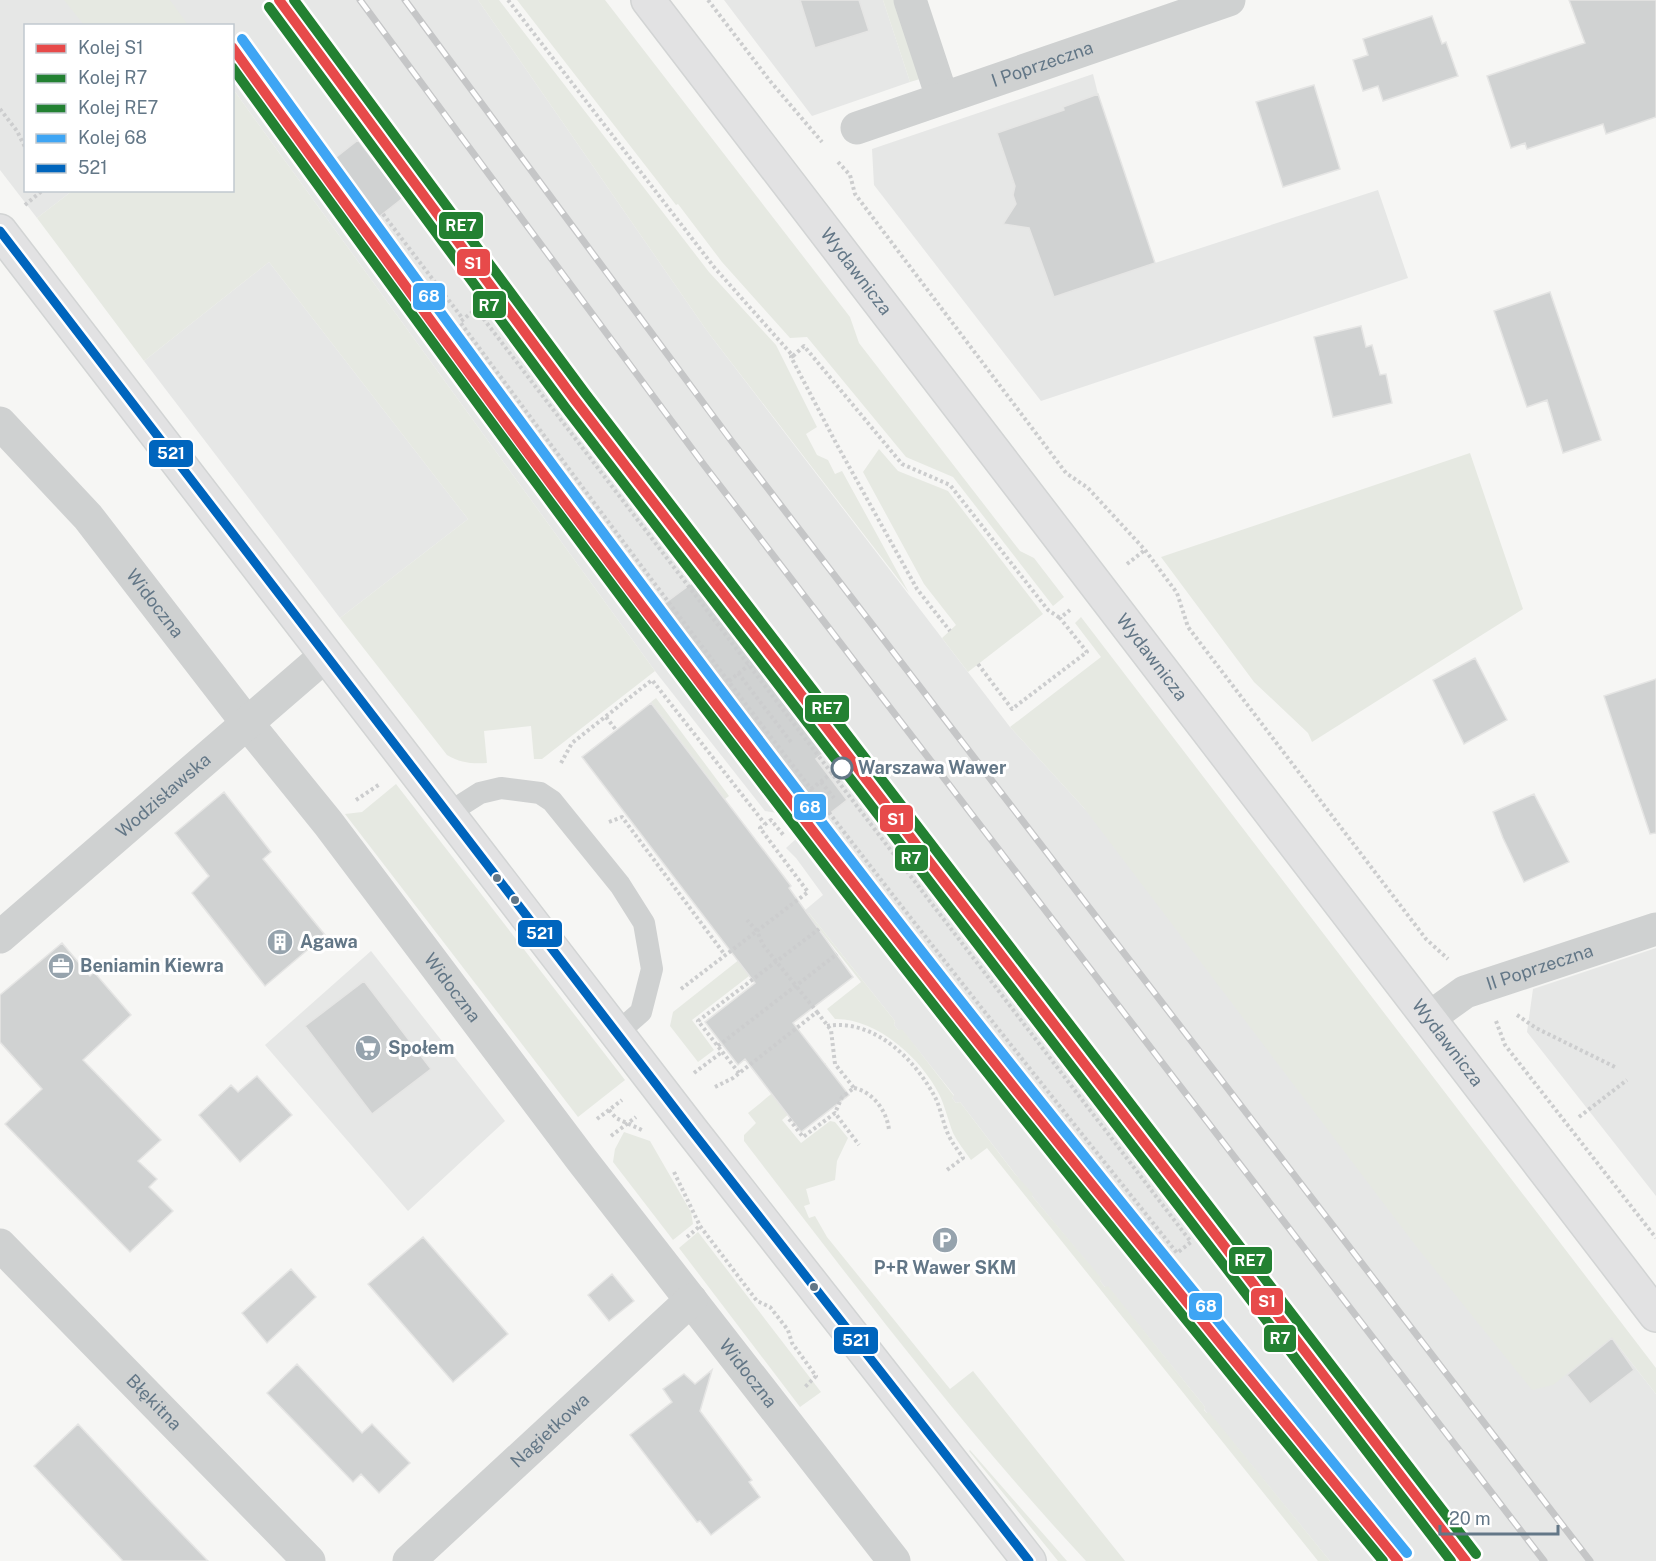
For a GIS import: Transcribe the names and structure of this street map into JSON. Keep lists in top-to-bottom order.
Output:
{
  "streets": {
    "main road": ["Wydawnicza"],
    "street": [
      "I Poprzeczna",
      "Widoczna",
      "Wodzisławska",
      "II Poprzeczna",
      "Błękitna",
      "Nagietkowa"
    ]
  },
  "crossings": [
    ["Wydawnicza", "II Poprzeczna"],
    ["Widoczna", "Wodzisławska"],
    ["Widoczna", "Nagietkowa"]
  ],
  "places": {
    "other": ["Warszawa Wawer"],
    "building": ["Agawa"],
    "office": ["Beniamin Kiewra"],
    "supermarket": ["Społem"],
    "parking": ["P+R Wawer SKM"]
  },
  "lines": [
    "rail line S1",
    "rail line RE7",
    "rail line R7",
    "rail line 68",
    "transit line 521"
  ],
  "legend": [
    "Kolej S1",
    "Kolej R7",
    "Kolej RE7",
    "Kolej 68",
    "521"
  ],
  "scale_bar": "20 m"
}
